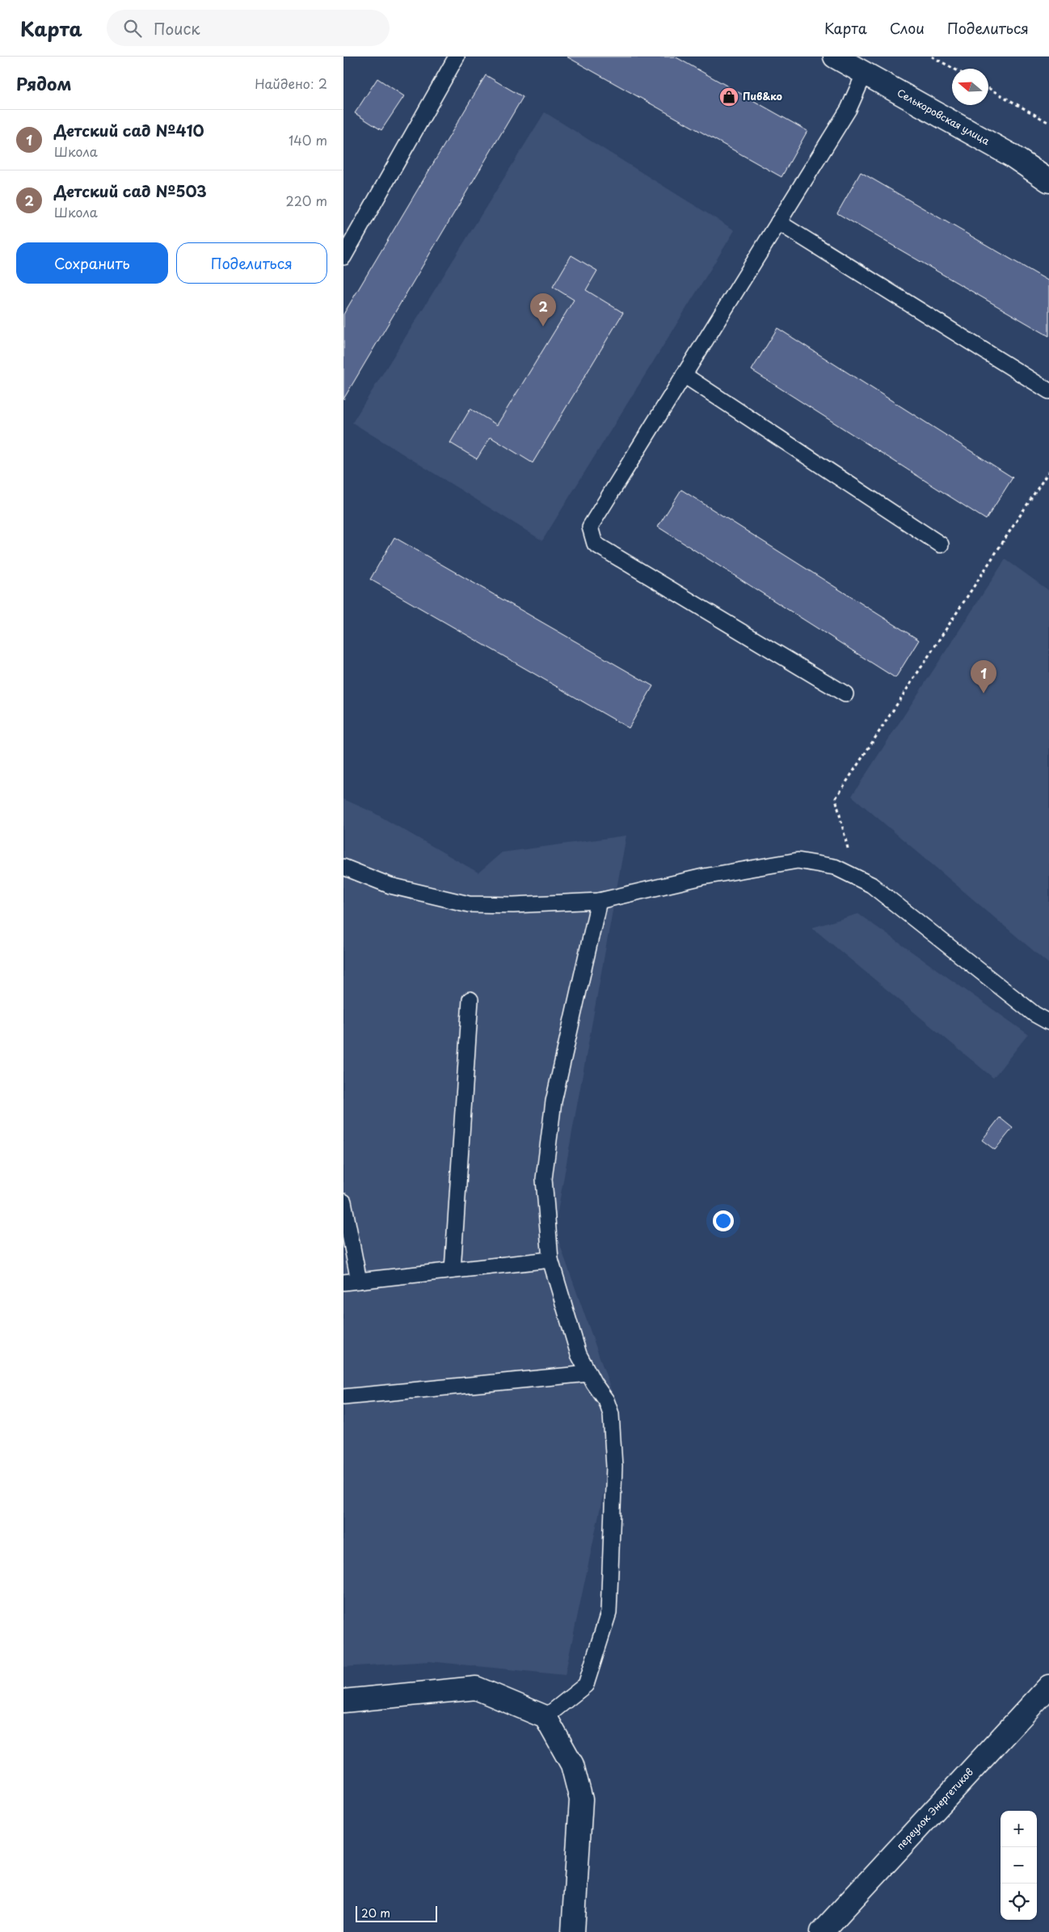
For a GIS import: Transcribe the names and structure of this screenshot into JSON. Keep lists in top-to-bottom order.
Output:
{
  "streets": {
    "street": ["Селькоровская улица", "переулок Энергетиков"]
  },
  "places": {
    "shop": ["Пив&ко"]
  },
  "scale_bar": "20 m",
  "north": "left",
  "page": {
    "header": "Карта",
    "search": "Поиск",
    "nav": ["Карта", "Слои", "Поделиться"],
    "heading": ["Рядом", "Найдено: 2"],
    "list": [
      {
        "mark": "1",
        "name": "Детский сад №410",
        "note": "Школа",
        "value": "140 m"
      },
      {
        "mark": "2",
        "name": "Детский сад №503",
        "note": "Школа",
        "value": "220 m"
      }
    ],
    "buttons": ["Сохранить", "Поделиться"],
    "pins": ["2", "1"],
    "map_buttons": ["+", "−"],
    "scale": "20 m"
  }
}
